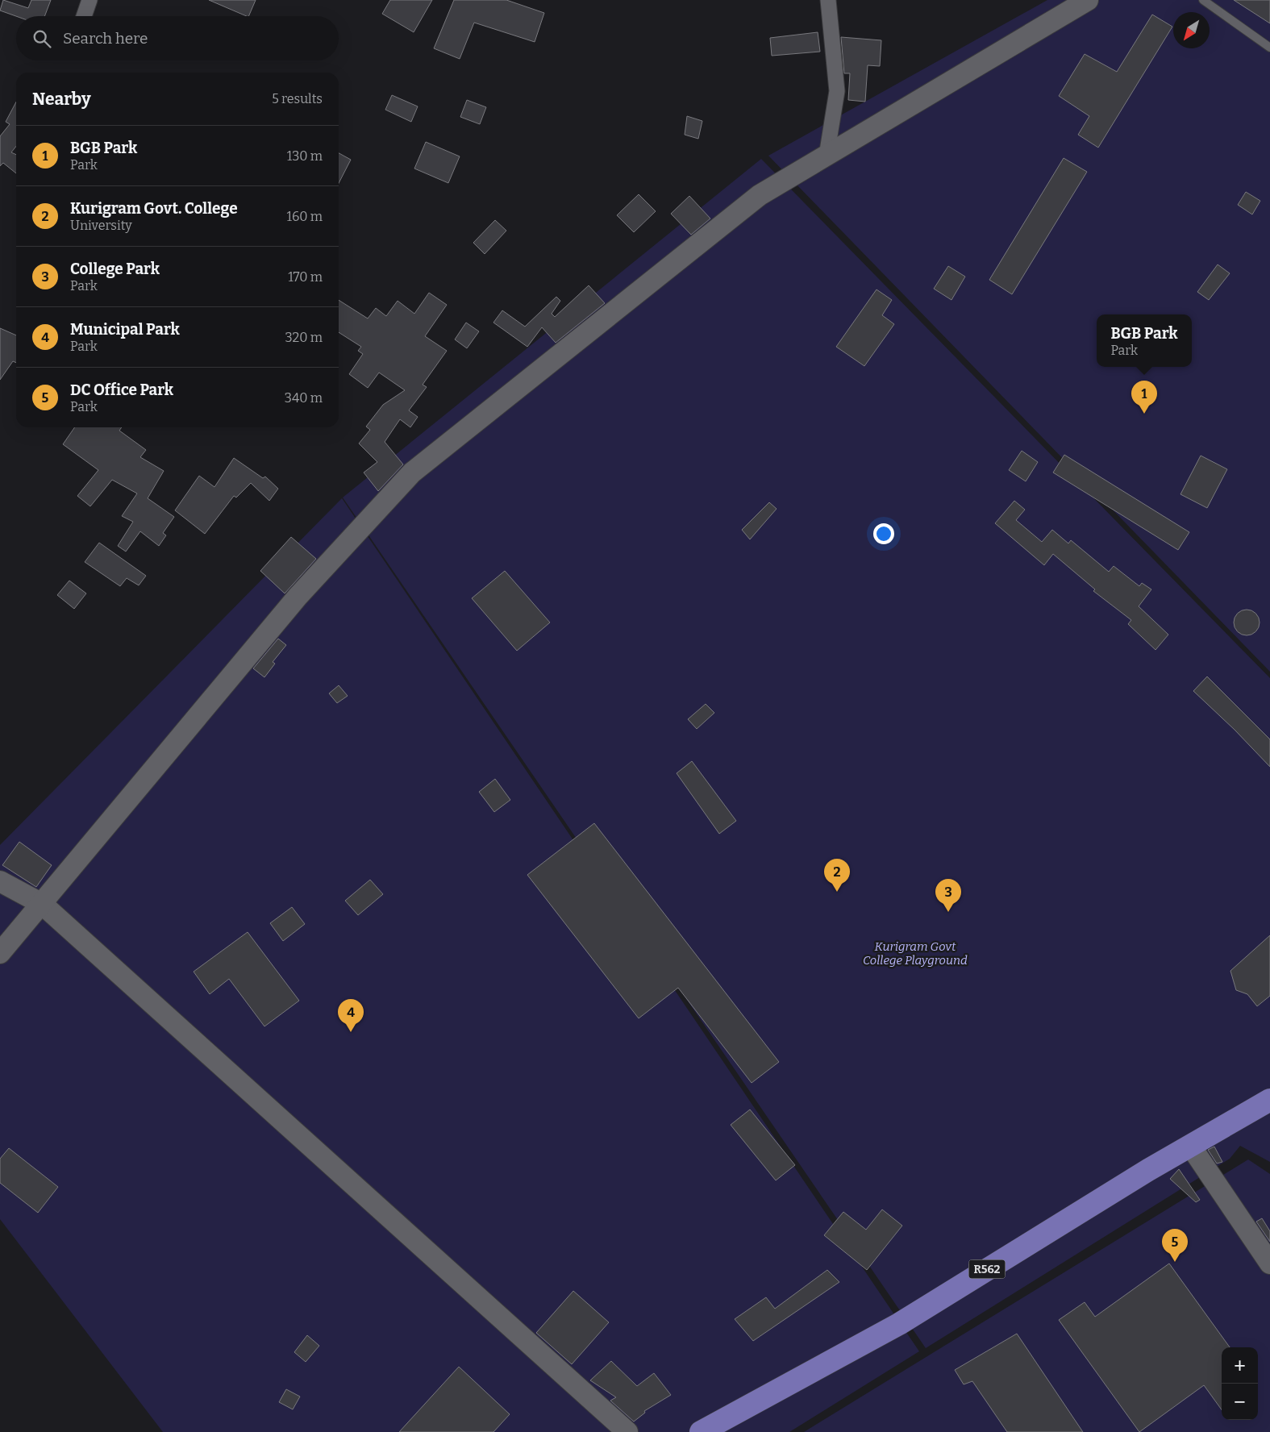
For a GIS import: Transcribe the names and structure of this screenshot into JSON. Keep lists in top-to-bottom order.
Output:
{
  "streets": {
    "main road": ["R562"]
  },
  "parks": ["Kurigram Govt College Playground"],
  "north": "bottom left",
  "page": {
    "search": "Search here",
    "heading": ["Nearby", "5 results"],
    "list": [
      {
        "mark": "1",
        "name": "BGB Park",
        "note": "Park",
        "value": "130 m"
      },
      {
        "mark": "2",
        "name": "Kurigram Govt. College",
        "note": "University",
        "value": "160 m"
      },
      {
        "mark": "3",
        "name": "College Park",
        "note": "Park",
        "value": "170 m"
      },
      {
        "mark": "4",
        "name": "Municipal Park",
        "note": "Park",
        "value": "320 m"
      },
      {
        "mark": "5",
        "name": "DC Office Park",
        "note": "Park",
        "value": "340 m"
      }
    ],
    "popup": ["BGB Park", "Park"],
    "pins": [
      "1",
      "2",
      "3",
      "4",
      "5"
    ],
    "map_buttons": ["+", "−"]
  }
}
